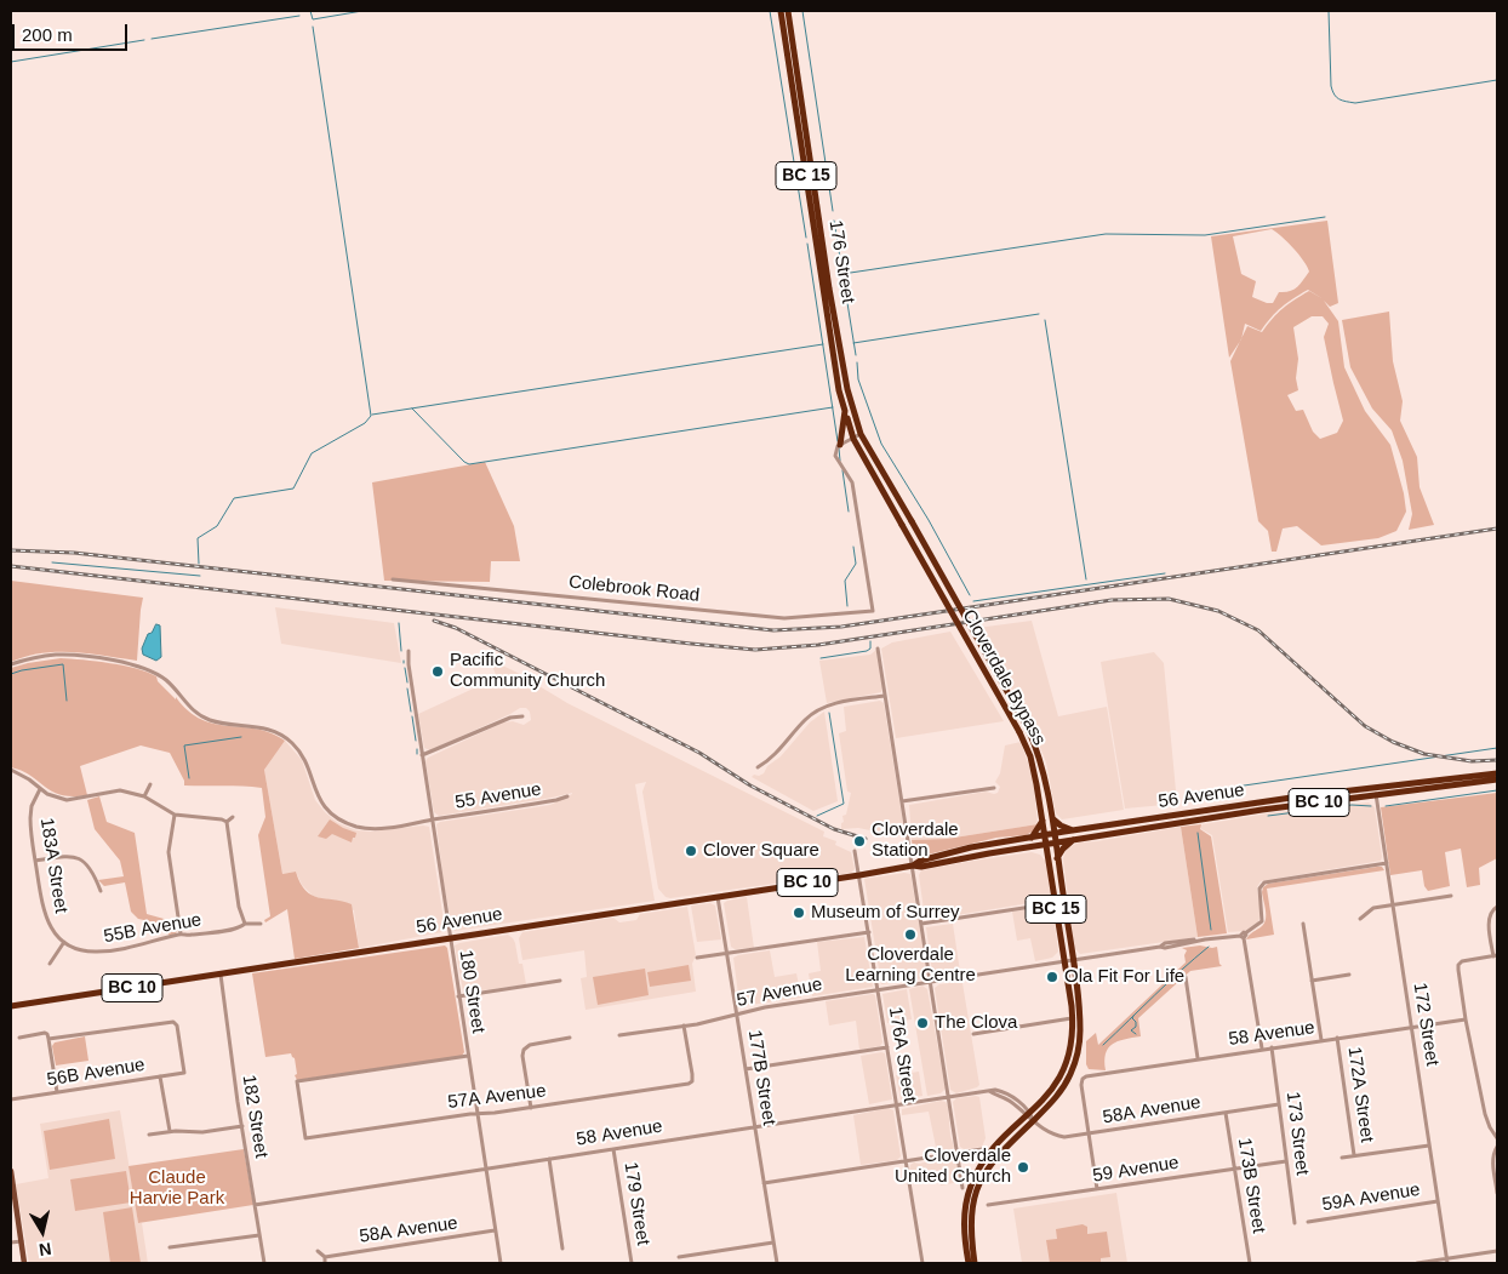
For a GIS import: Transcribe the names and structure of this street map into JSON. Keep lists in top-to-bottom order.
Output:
{
  "streets": {
    "highway": [
      "BC 15",
      "176 Street",
      "Cloverdale Bypass",
      "56 Avenue",
      "BC 10"
    ],
    "street": [
      "Colebrook Road",
      "55 Avenue",
      "183A Street",
      "55B Avenue",
      "180 Street",
      "57 Avenue",
      "172 Street",
      "58 Avenue",
      "176A Street",
      "56B Avenue",
      "177B Street",
      "172A Street",
      "57A Avenue",
      "58A Avenue",
      "182 Street",
      "173 Street",
      "59 Avenue",
      "173B Street",
      "59A Avenue",
      "179 Street"
    ]
  },
  "crossings": [
    ["BC 15", "Cloverdale Bypass"],
    ["176 Street", "Cloverdale Bypass"],
    ["Cloverdale Bypass", "56 Avenue"],
    ["Cloverdale Bypass", "57 Avenue"],
    ["Cloverdale Bypass", "58 Avenue"],
    ["Cloverdale Bypass", "58A Avenue"],
    ["55 Avenue", "180 Street"],
    ["56 Avenue", "180 Street"],
    ["56 Avenue", "172 Street"],
    ["56 Avenue", "176A Street"],
    ["56 Avenue", "177B Street"],
    ["56 Avenue", "182 Street"],
    ["183A Street", "55B Avenue"],
    ["180 Street", "58 Avenue"],
    ["180 Street", "57A Avenue"],
    ["180 Street", "58A Avenue"],
    ["57 Avenue", "176A Street"],
    ["57 Avenue", "177B Street"],
    ["57 Avenue", "57A Avenue"],
    ["172 Street", "58 Avenue"],
    ["172 Street", "59A Avenue"],
    ["58 Avenue", "176A Street"],
    ["58 Avenue", "177B Street"],
    ["58 Avenue", "172A Street"],
    ["58 Avenue", "58A Avenue"],
    ["58 Avenue", "182 Street"],
    ["58 Avenue", "173 Street"],
    ["58 Avenue", "179 Street"],
    ["58A Avenue", "173 Street"],
    ["58A Avenue", "173B Street"],
    ["173 Street", "59 Avenue"],
    ["59 Avenue", "173B Street"]
  ],
  "parks": ["Claude Harvie Park"],
  "places": [
    "Pacific Community Church",
    "Cloverdale Station",
    "Clover Square",
    "Museum of Surrey",
    "Cloverdale Learning Centre",
    "Ola Fit For Life",
    "The Clova",
    "Cloverdale United Church"
  ],
  "scale_bar": "200 m",
  "north": "bottom"
}
